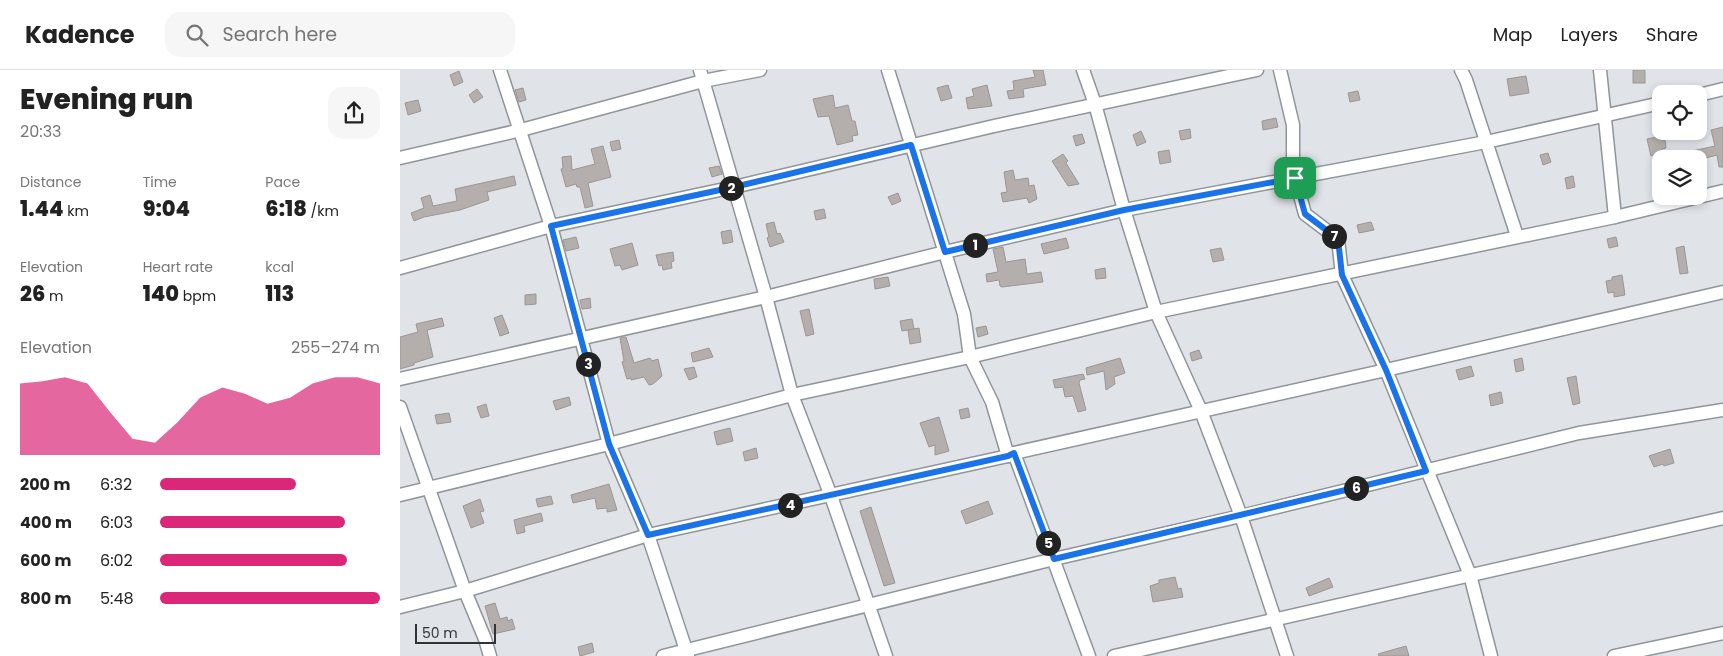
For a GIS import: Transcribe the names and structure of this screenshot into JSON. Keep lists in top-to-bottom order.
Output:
{
  "scale_bar": "50 m",
  "page": {
    "header": "Kadence",
    "search": "Search here",
    "nav": ["Map", "Layers", "Share"],
    "heading": ["Evening run", "20:33"],
    "stats": [
      ["Distance", "1.44 km"],
      ["Time", "9:04"],
      ["Pace", "6:18 /km"],
      ["Elevation", "26 m"],
      ["Heart rate", "140 bpm"],
      ["kcal", "113"]
    ],
    "pins": [
      "2",
      "7",
      "1",
      "3",
      "6",
      "4",
      "5"
    ],
    "chart": ["Elevation", "255–274 m"],
    "list": [
      {
        "name": "200 m",
        "note": "6:32"
      },
      {
        "name": "400 m",
        "note": "6:03"
      },
      {
        "name": "600 m",
        "note": "6:02"
      },
      {
        "name": "800 m",
        "note": "5:48"
      }
    ],
    "scale": "50 m"
  }
}
